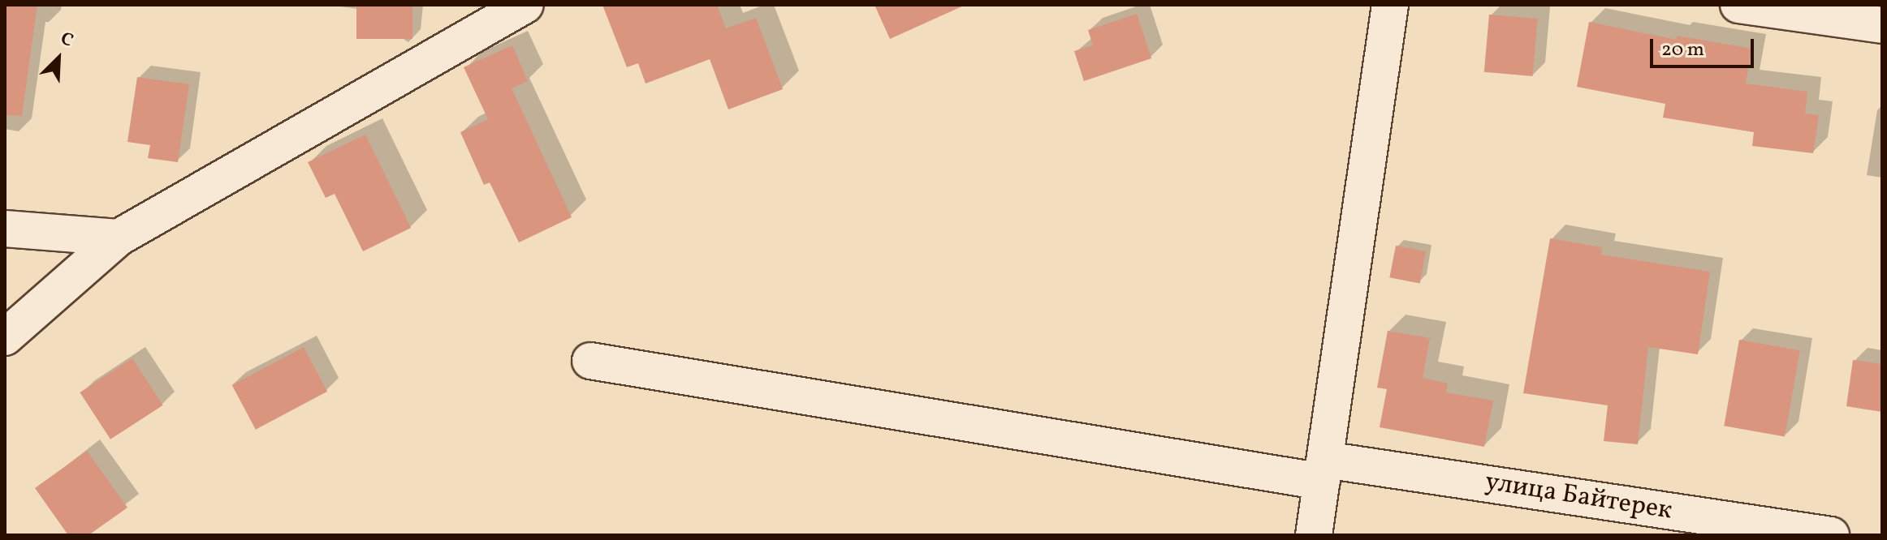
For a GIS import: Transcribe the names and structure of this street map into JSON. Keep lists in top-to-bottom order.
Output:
{
  "streets": {
    "street": ["улица Байтерек"]
  },
  "scale_bar": "20 m",
  "north": "top right"
}
